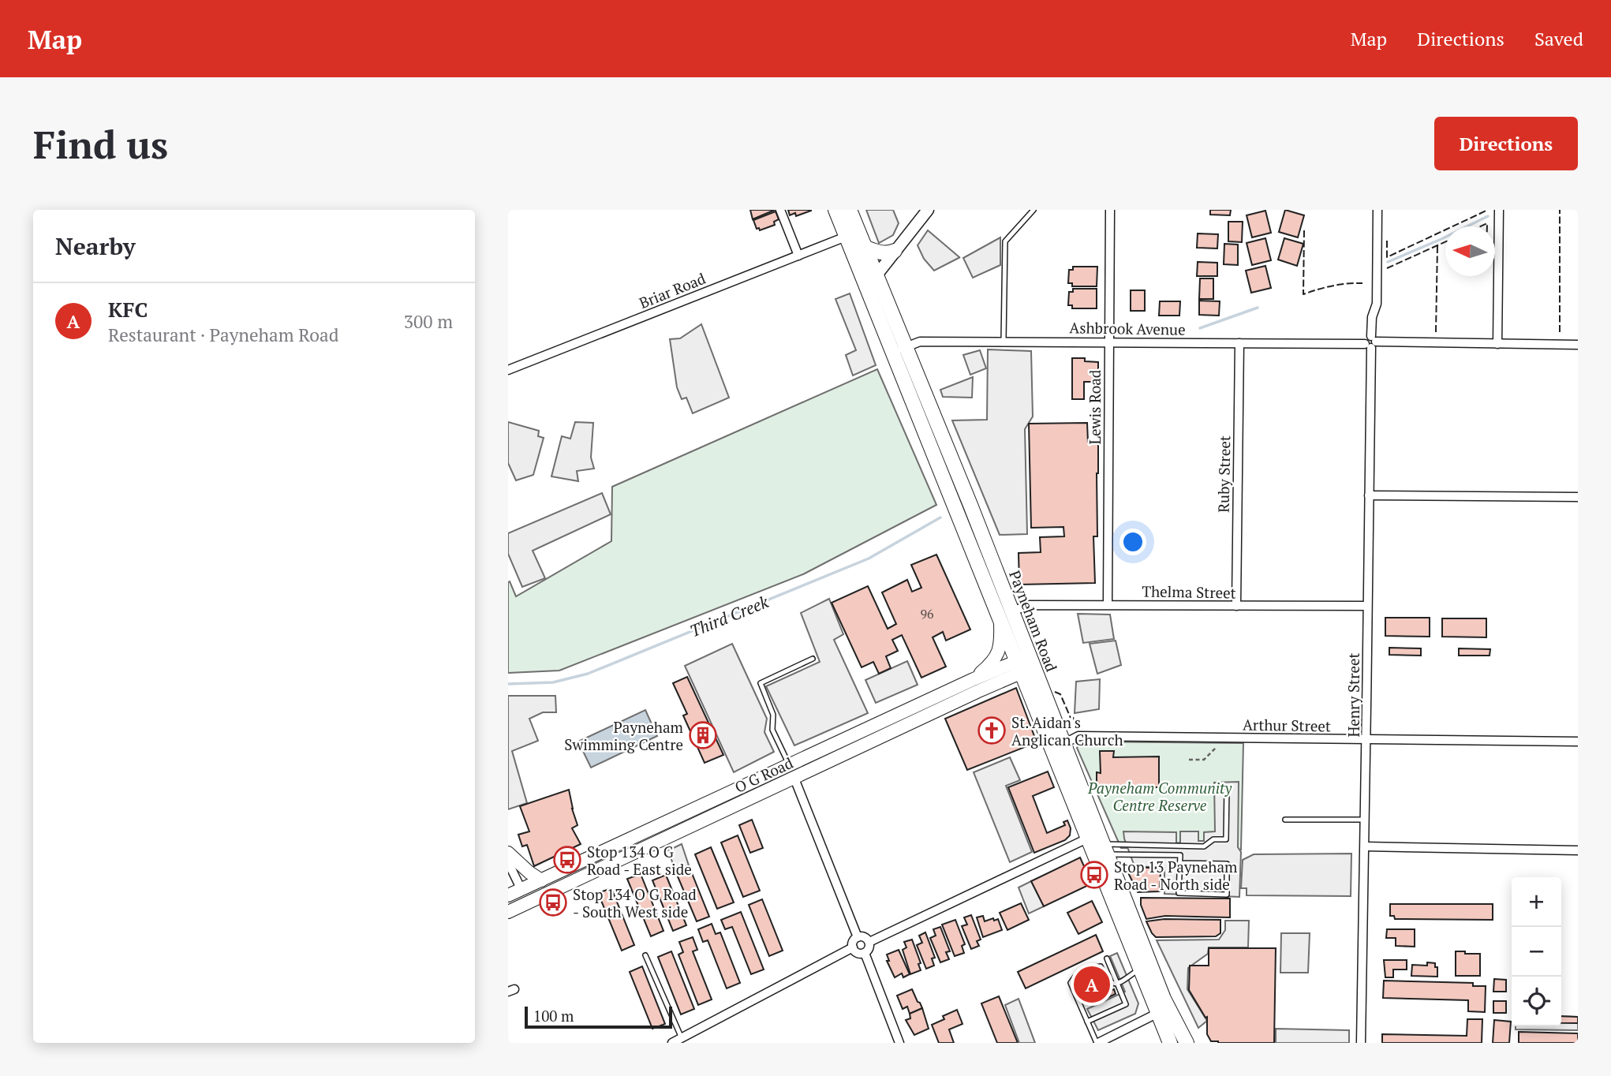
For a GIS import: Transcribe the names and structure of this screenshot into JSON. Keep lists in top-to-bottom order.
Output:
{
  "streets": {
    "main road": ["Payneham Road", "O G Road"],
    "street": [
      "Briar Road",
      "Ashbrook Avenue",
      "Lewis Road",
      "Ruby Street",
      "Thelma Street",
      "Henry Street",
      "Arthur Street"
    ]
  },
  "crossings": [
    ["Briar Road", "Payneham Road"],
    ["Ashbrook Avenue", "Lewis Road"],
    ["Ashbrook Avenue", "Ruby Street"],
    ["Ashbrook Avenue", "Payneham Road"],
    ["Ashbrook Avenue", "Henry Street"],
    ["Lewis Road", "Thelma Street"],
    ["Ruby Street", "Thelma Street"],
    ["Thelma Street", "Payneham Road"],
    ["Thelma Street", "Henry Street"],
    ["Payneham Road", "Arthur Street"],
    ["Payneham Road", "O G Road"],
    ["Henry Street", "Arthur Street"]
  ],
  "water": ["Third Creek"],
  "parks": ["Payneham Community Centre Reserve"],
  "places": {
    "church": ["St. Aidan's Anglican Church"],
    "building": ["Payneham Swimming Centre"],
    "bus stop": ["Stop 134 O G Road - East side", "Stop 13 Payneham Road - North side", "Stop 134 O G Road - South West side"]
  },
  "house_numbers": ["96"],
  "scale_bar": "100 m",
  "north": "left",
  "page": {
    "header": "Map",
    "nav": ["Map", "Directions", "Saved"],
    "buttons": "Directions",
    "title": "Find us",
    "heading": "Nearby",
    "list": [
      {
        "mark": "A",
        "name": "KFC",
        "note": "Restaurant · Payneham Road",
        "value": "300 m"
      }
    ],
    "map_buttons": ["+", "−"],
    "pins": "A",
    "scale": "100 m"
  }
}
